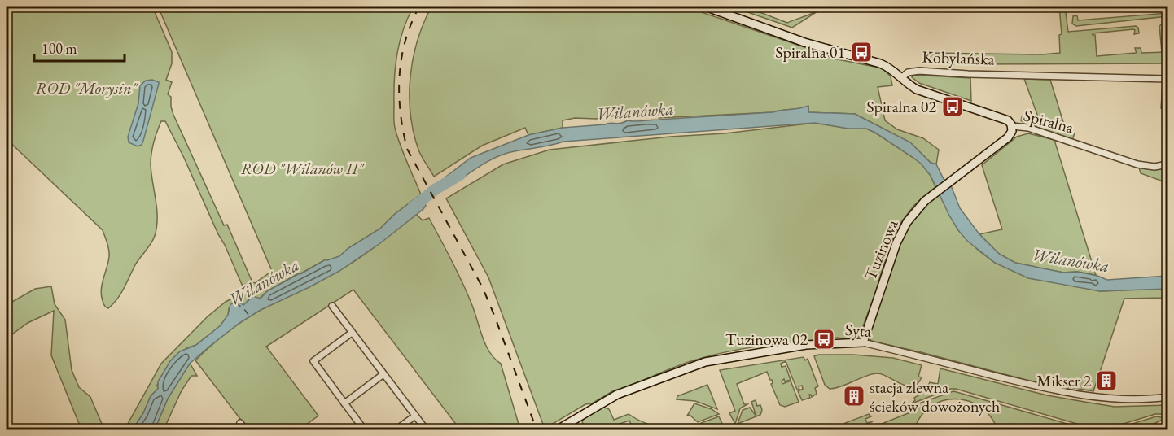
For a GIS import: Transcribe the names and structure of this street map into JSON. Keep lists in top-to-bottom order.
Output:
{
  "streets": {
    "street": [
      "Kobylańska",
      "Spiralna",
      "Tuzinowa",
      "Syta"
    ]
  },
  "crossings": [
    ["Kobylańska", "Spiralna"],
    ["Spiralna", "Tuzinowa"],
    ["Tuzinowa", "Syta"]
  ],
  "water": ["Wilanówka"],
  "parks": ["ROD \"Morysin\"", "ROD \"Wilanów II\""],
  "places": {
    "bus stop": ["Spiralna 01", "Spiralna 02", "Tuzinowa 02"],
    "building": ["Mikser 2", "stacja zlewna ścieków dowożonych"]
  },
  "scale_bar": "100 m"
}
